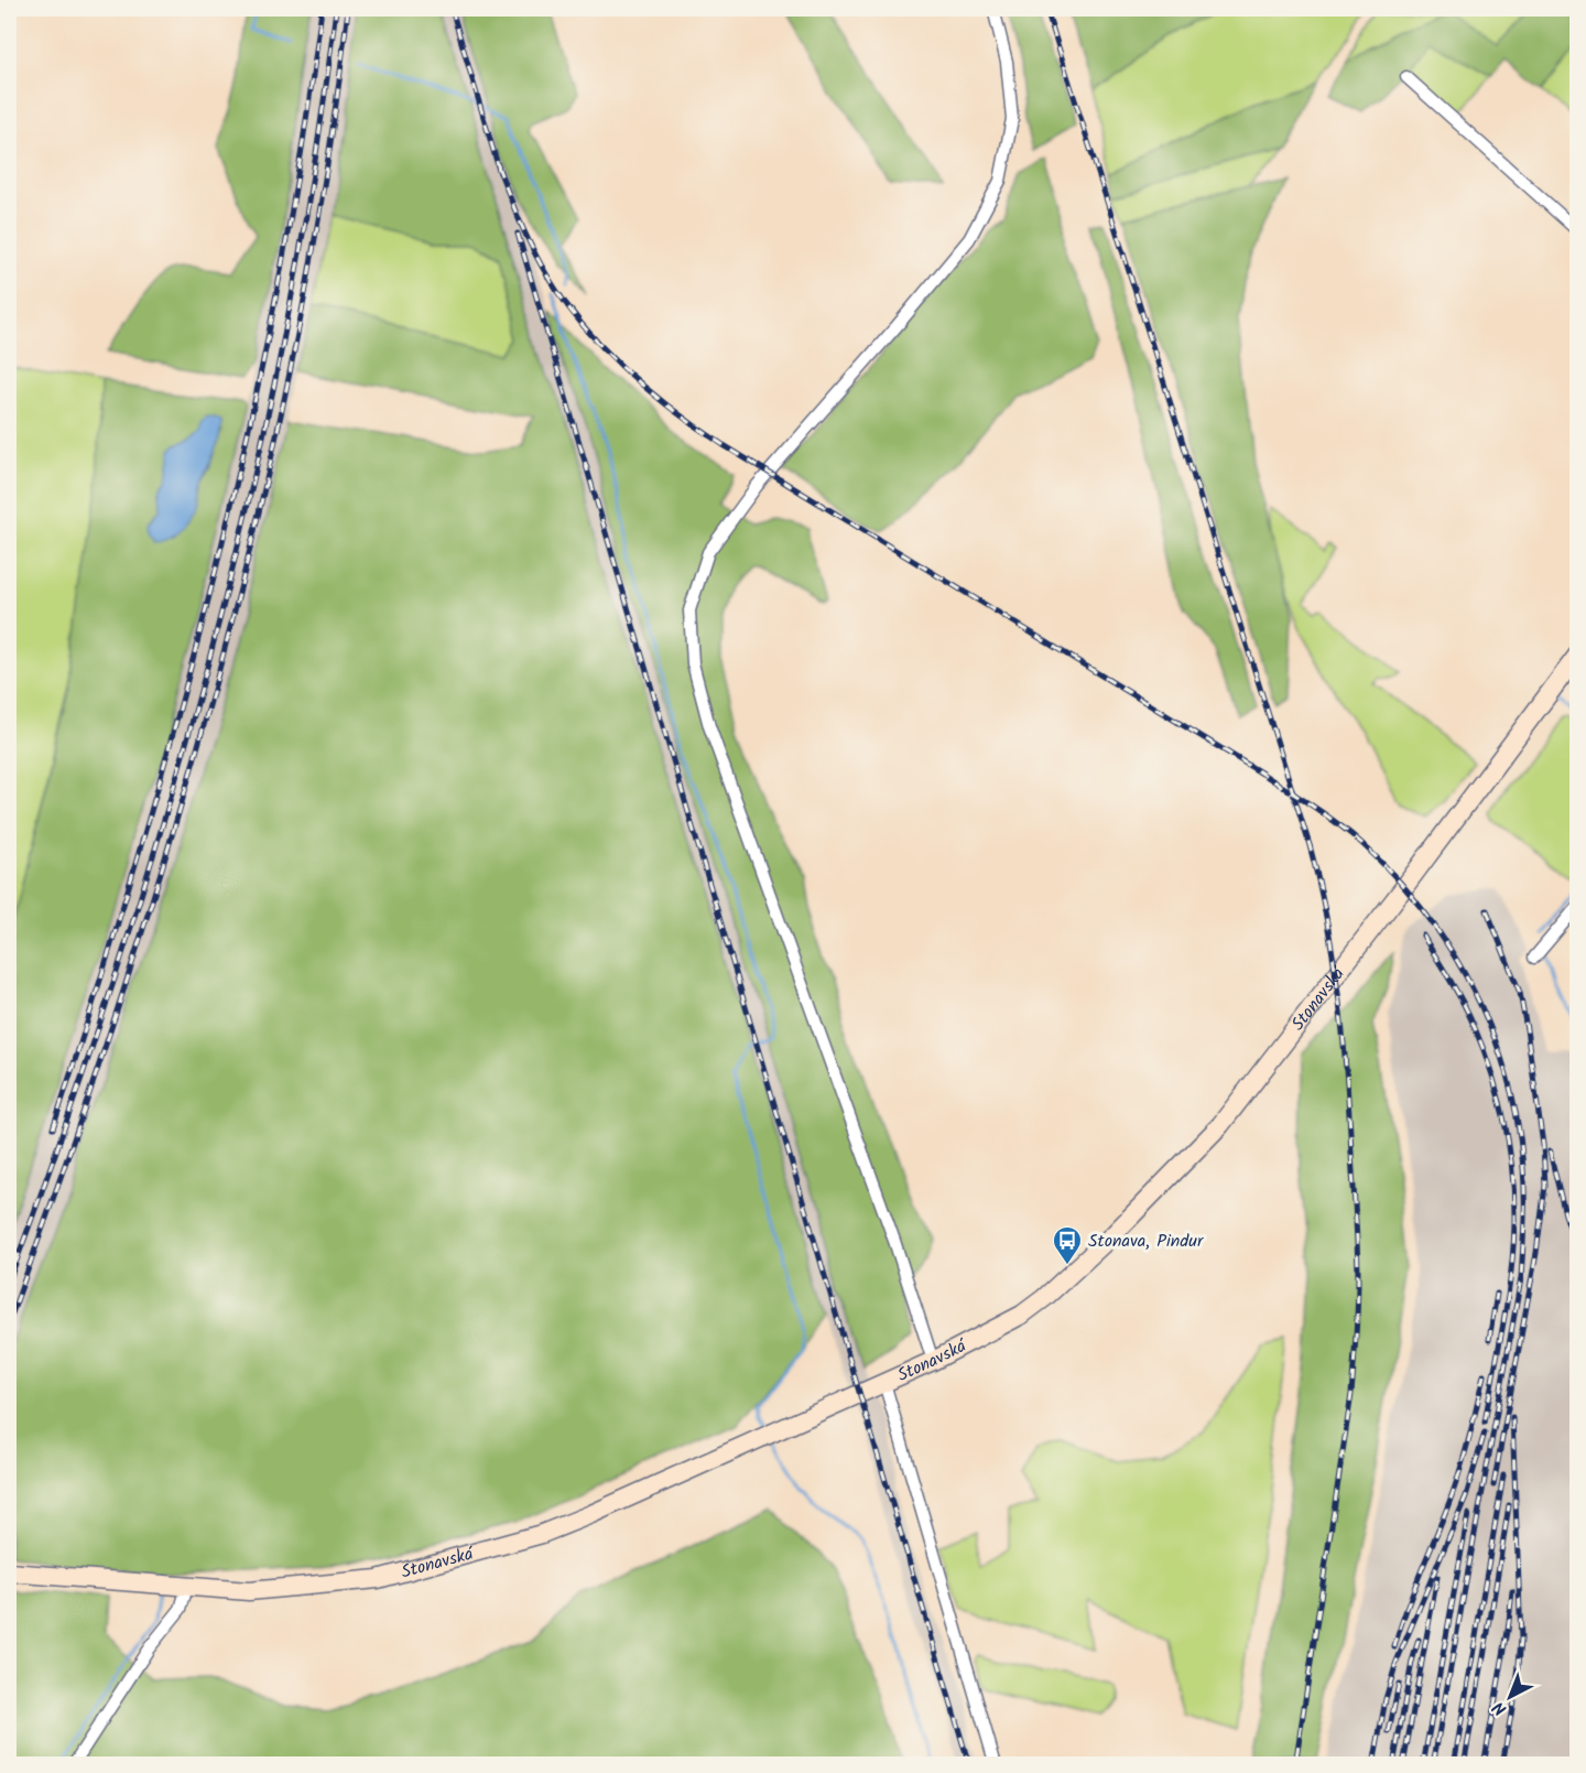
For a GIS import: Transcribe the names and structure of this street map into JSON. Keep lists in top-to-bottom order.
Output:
{
  "streets": {
    "street": ["Stonavská"]
  },
  "places": {
    "bus stop": ["Stonava, Pindur"]
  },
  "north": "bottom left"
}
